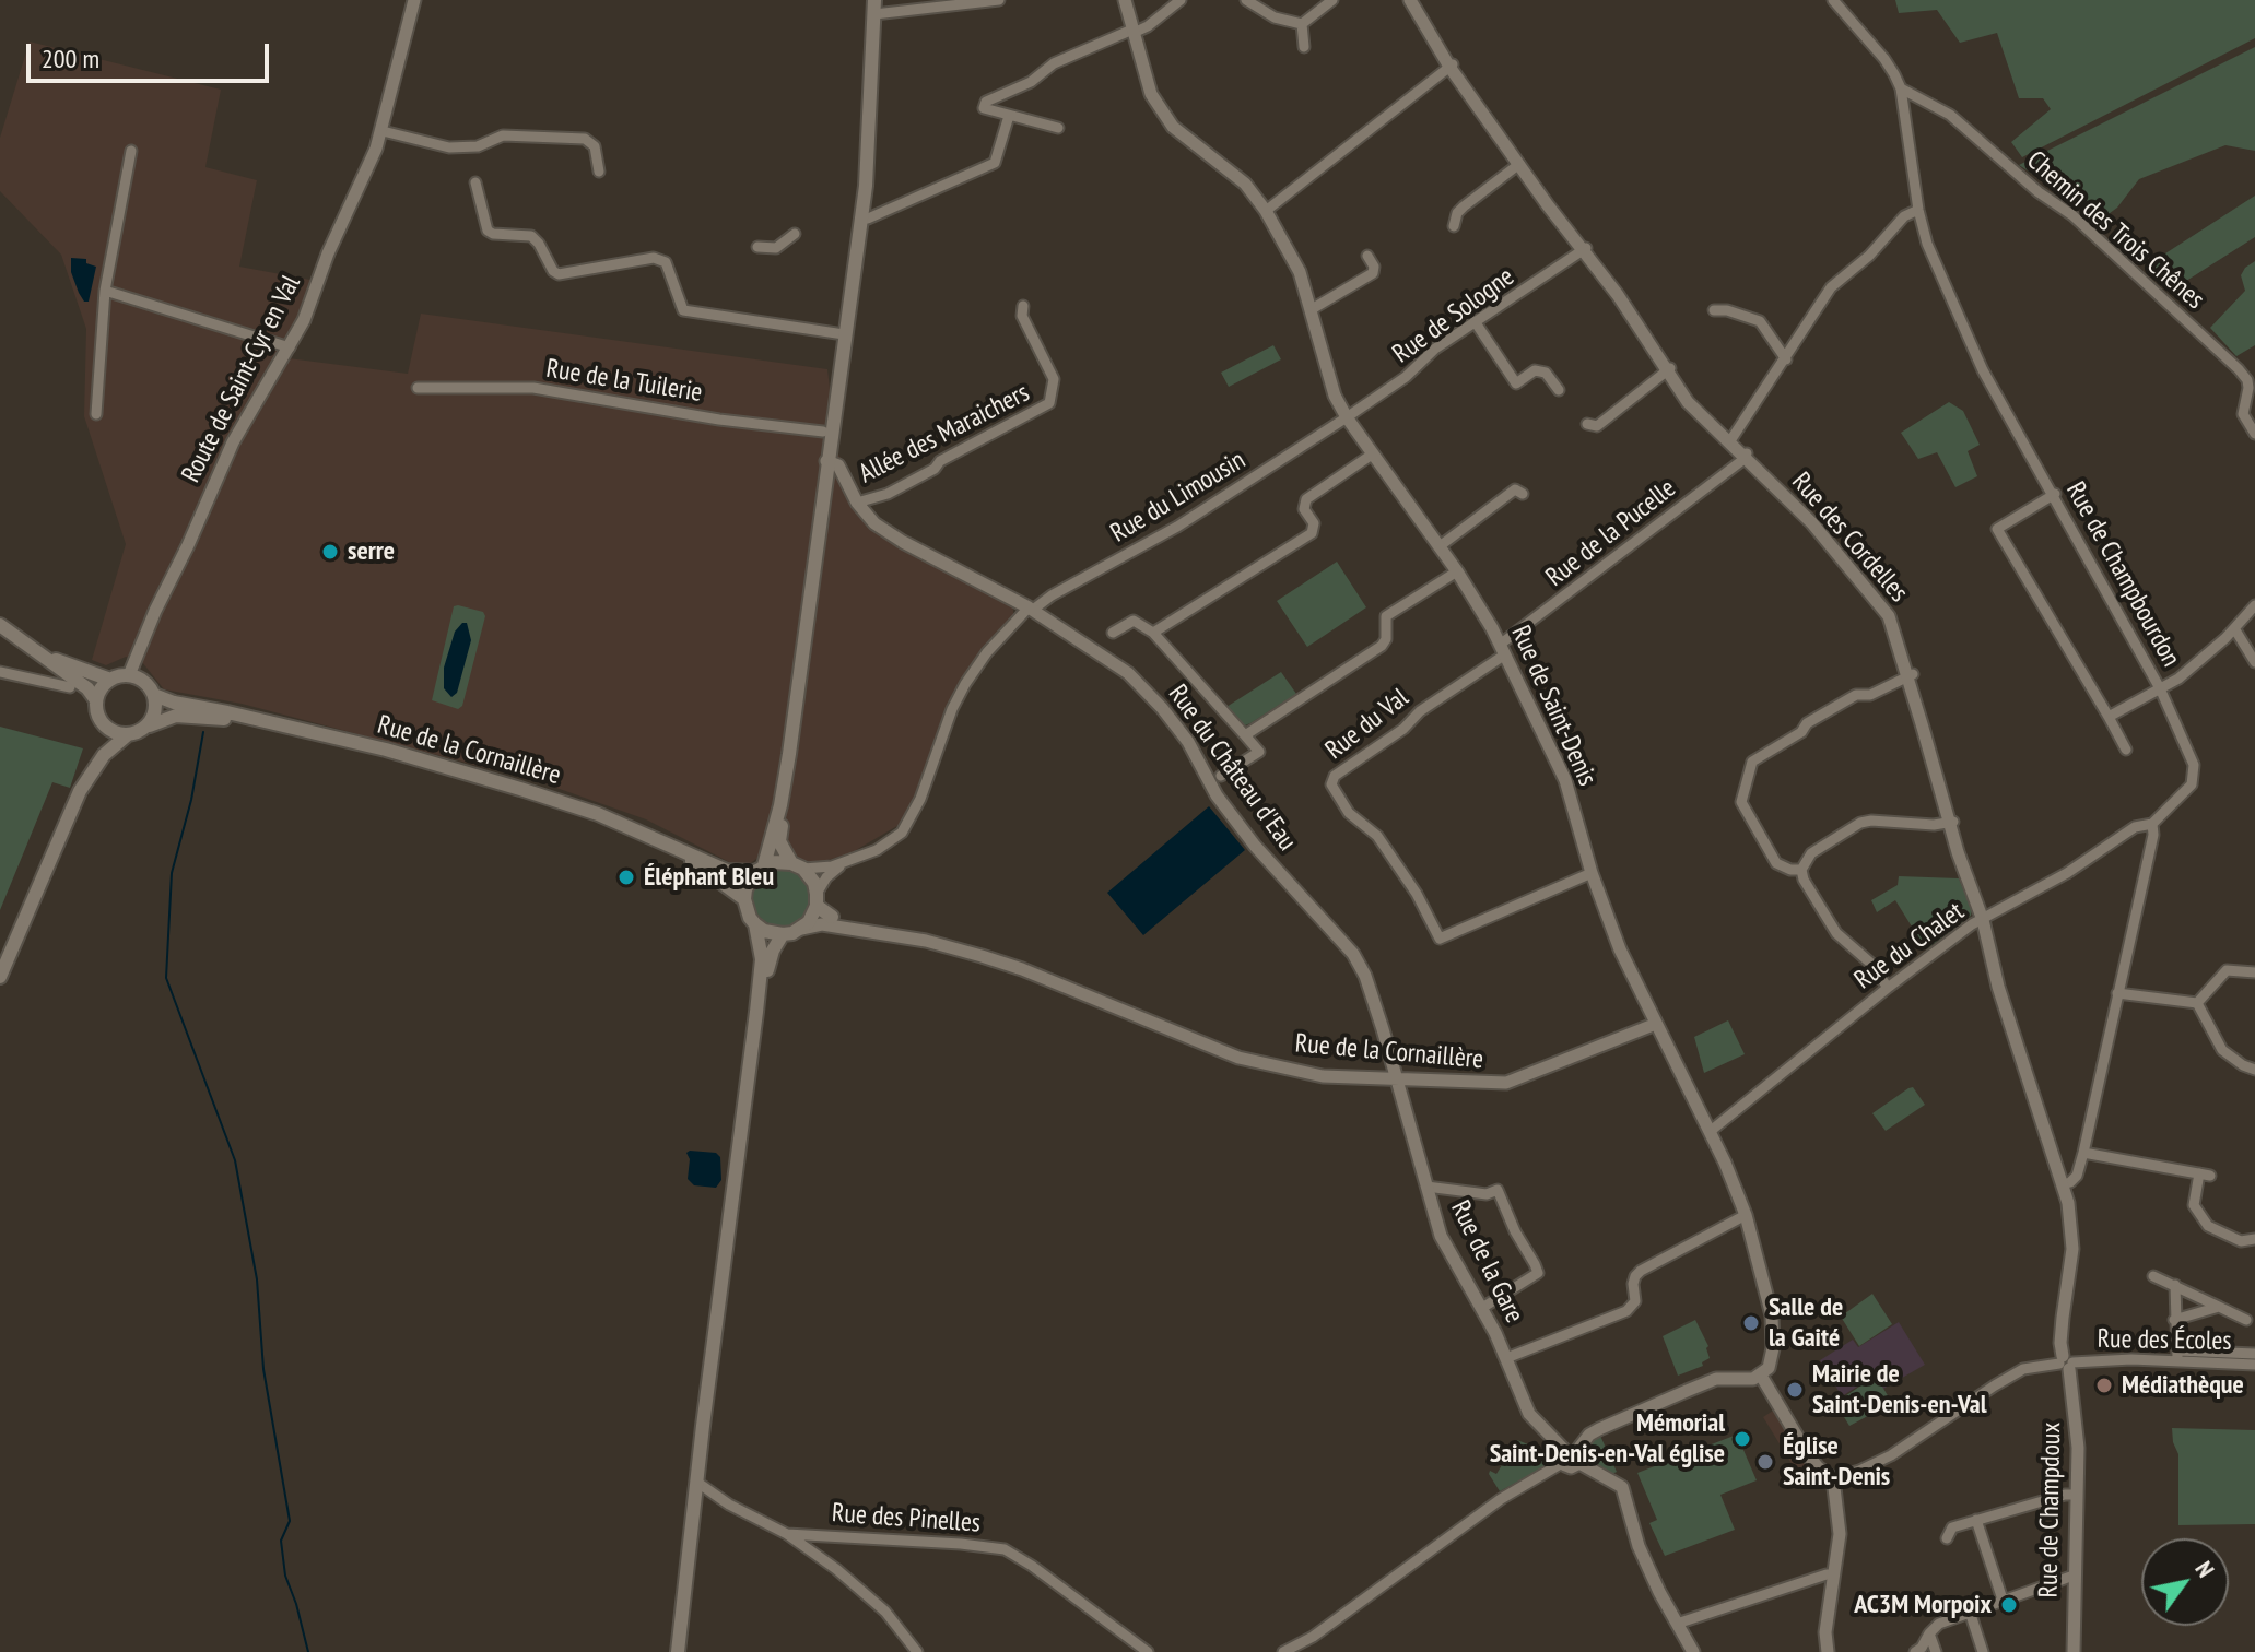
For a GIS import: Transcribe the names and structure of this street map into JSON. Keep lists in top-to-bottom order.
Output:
{
  "streets": {
    "main road": ["Rue de la Cornaillère"],
    "street": [
      "Chemin des Trois Chênes",
      "Rue de Sologne",
      "Route de Saint-Cyr en Val",
      "Rue de la Tuilerie",
      "Allée des Maraichers",
      "Rue du Limousin",
      "Rue de la Pucelle",
      "Rue des Cordelles",
      "Rue de Champbourdon",
      "Rue de Saint-Denis",
      "Rue du Val",
      "Rue du Château d'Eau",
      "Rue du Chalet",
      "Rue de la Gare",
      "Rue des Écoles",
      "Rue de Champdoux",
      "Rue des Pinelles"
    ]
  },
  "crossings": [
    ["Chemin des Trois Chênes", "Rue de Champbourdon"],
    ["Rue de Sologne", "Rue du Limousin"],
    ["Rue de Sologne", "Rue des Cordelles"],
    ["Rue de Sologne", "Rue de Saint-Denis"],
    ["Route de Saint-Cyr en Val", "Rue de la Cornaillère"],
    ["Allée des Maraichers", "Rue du Château d'Eau"],
    ["Rue du Limousin", "Rue de Saint-Denis"],
    ["Rue du Limousin", "Rue du Château d'Eau"],
    ["Rue de la Pucelle", "Rue des Cordelles"],
    ["Rue de la Pucelle", "Rue de Saint-Denis"],
    ["Rue de la Pucelle", "Rue du Val"],
    ["Rue des Cordelles", "Rue du Chalet"],
    ["Rue des Cordelles", "Rue des Écoles"],
    ["Rue des Cordelles", "Rue de Champdoux"],
    ["Rue de Champbourdon", "Rue du Chalet"],
    ["Rue de Saint-Denis", "Rue du Val"],
    ["Rue de Saint-Denis", "Rue de la Cornaillère"],
    ["Rue de Saint-Denis", "Rue du Chalet"],
    ["Rue de la Cornaillère", "Rue du Château d'Eau"],
    ["Rue de la Cornaillère", "Rue de la Gare"],
    ["Rue du Château d'Eau", "Rue de la Gare"],
    ["Rue des Écoles", "Rue de Champdoux"]
  ],
  "places": [
    "serre",
    "Éléphant Bleu",
    "Salle de la Gaité",
    "Médiathèque",
    "Mairie de Saint-Denis-en-Val",
    "Mémorial Saint-Denis-en-Val église",
    "Église Saint-Denis",
    "AC3M Morpoix"
  ],
  "scale_bar": "200 m",
  "north": "top right"
}
